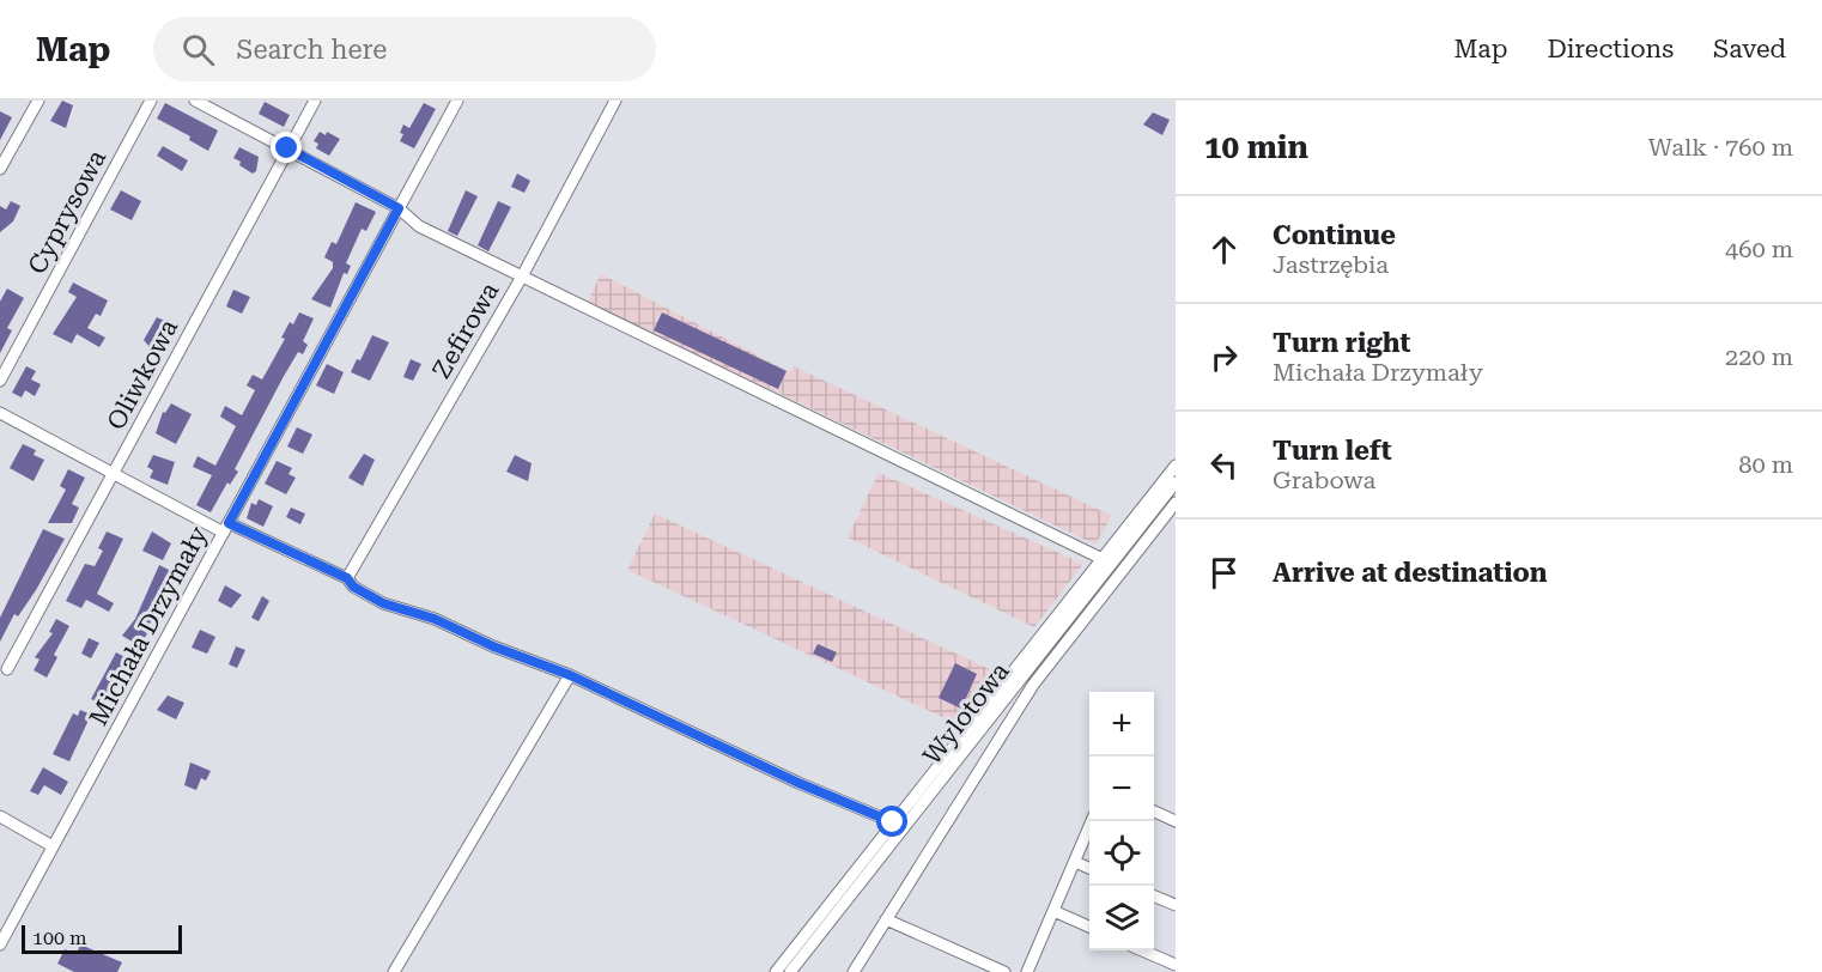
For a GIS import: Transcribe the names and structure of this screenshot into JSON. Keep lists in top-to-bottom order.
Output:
{
  "streets": {
    "street": [
      "Cyprysowa",
      "Zefirowa",
      "Oliwkowa",
      "Michała Drzymały",
      "Wylotowa"
    ]
  },
  "scale_bar": "100 m",
  "page": {
    "header": "Map",
    "search": "Search here",
    "nav": ["Map", "Directions", "Saved"],
    "heading": ["10 min", "Walk · 760 m"],
    "list": [
      ["Continue", "Jastrzębia", "460 m"],
      ["Turn right", "Michała Drzymały", "220 m"],
      ["Turn left", "Grabowa", "80 m"],
      "Arrive at destination"
    ],
    "map_buttons": ["+", "−"],
    "scale": "100 m"
  }
}
